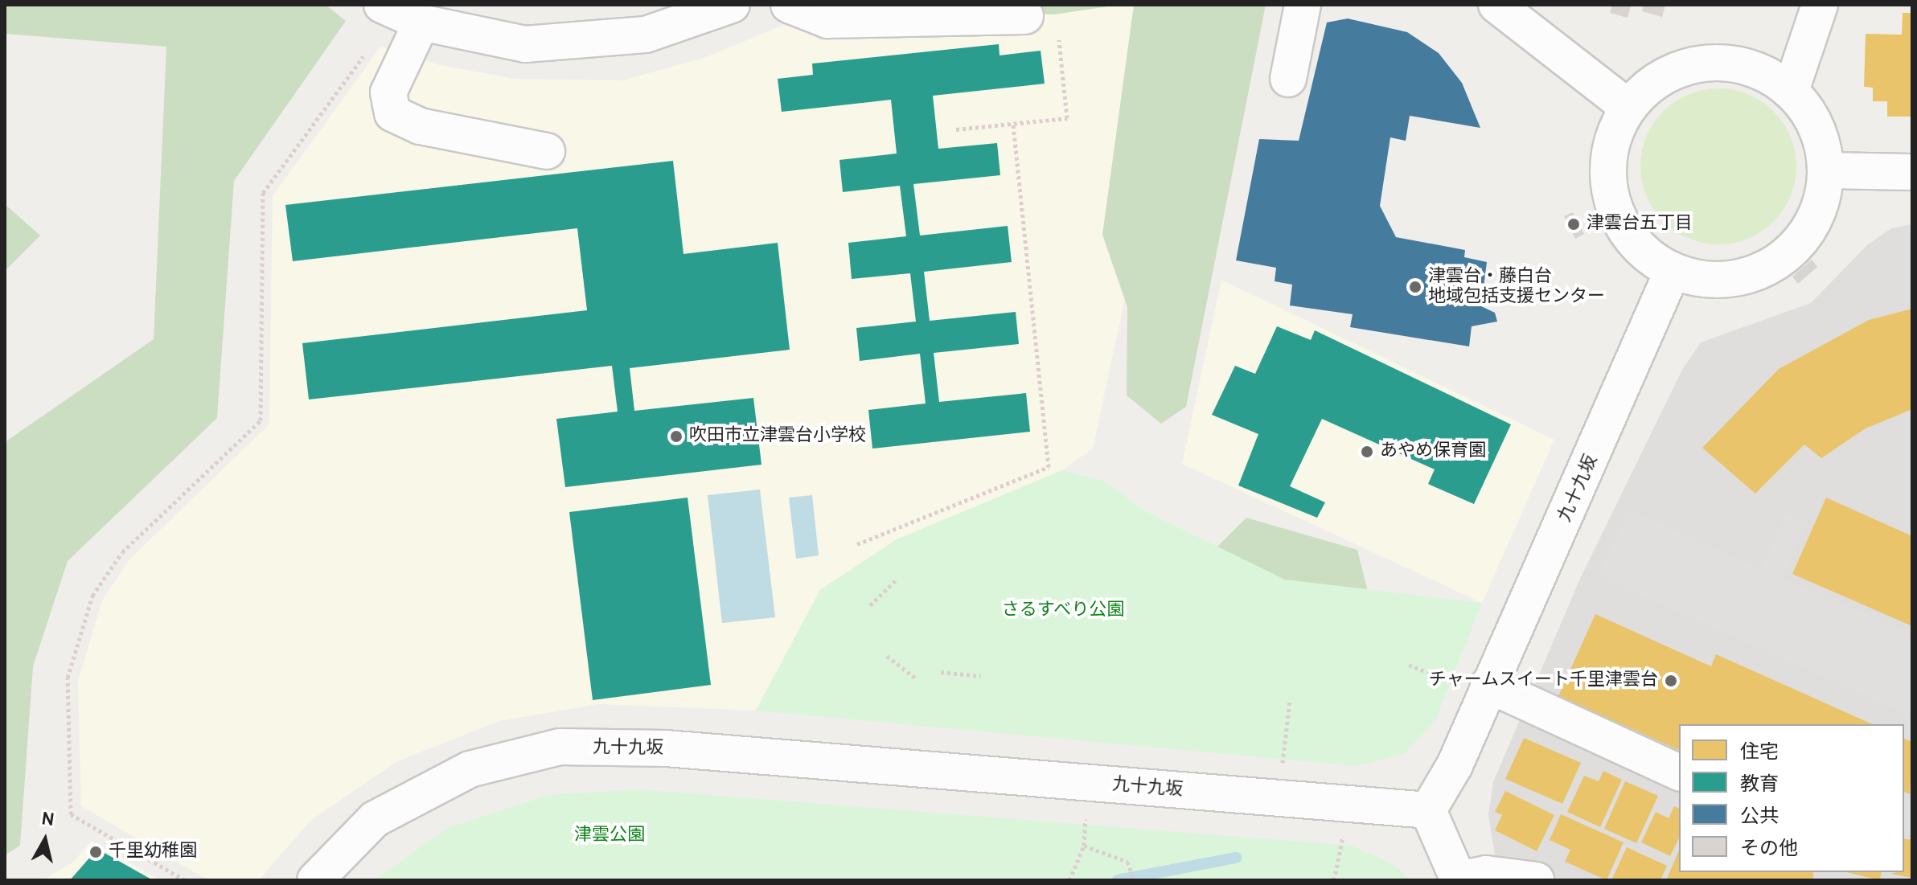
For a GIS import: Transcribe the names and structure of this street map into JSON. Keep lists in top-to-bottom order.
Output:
{
  "streets": {
    "street": ["九十九坂"]
  },
  "parks": ["さるすべり公園", "津雲公園"],
  "places": [
    "津雲台五丁目",
    "津雲台・藤白台 地域包括支援センター",
    "吹田市立津雲台小学校",
    "あやめ保育園",
    "チャームスイート千里津雲台",
    "千里幼稚園"
  ],
  "legend": [
    "住宅",
    "教育",
    "公共",
    "その他"
  ],
  "north": "top"
}
